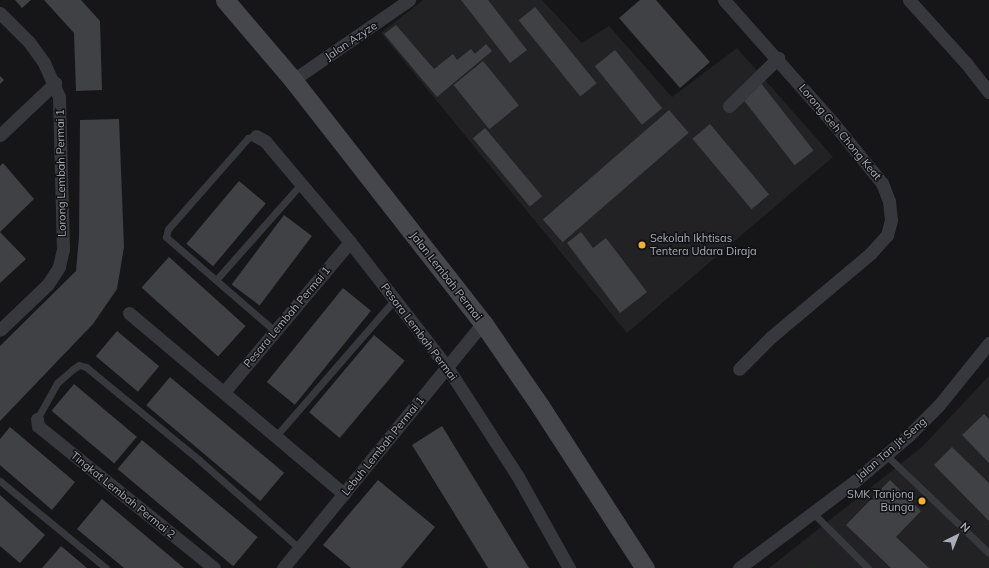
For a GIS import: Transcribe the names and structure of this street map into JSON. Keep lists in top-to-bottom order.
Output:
{
  "streets": {
    "main road": ["Jalan Lembah Permai"],
    "street": [
      "Jalan Azyze",
      "Lorong Geh Chong Keat",
      "Lorong Lembah Permai 1",
      "Pesara Lembah Permai 1",
      "Pesara Lembah Permai",
      "Lebuh Lembah Permai 1",
      "Jalan Tan Jit Seng",
      "Tingkat Lembah Permai 2"
    ]
  },
  "crossings": [
    ["Jalan Azyze", "Jalan Lembah Permai"],
    ["Jalan Lembah Permai", "Lebuh Lembah Permai 1"],
    ["Pesara Lembah Permai 1", "Pesara Lembah Permai"],
    ["Pesara Lembah Permai", "Lebuh Lembah Permai 1"]
  ],
  "places": ["Sekolah Ikhtisas Tentera Udara Diraja", "SMK Tanjong Bunga"],
  "north": "top right"
}
